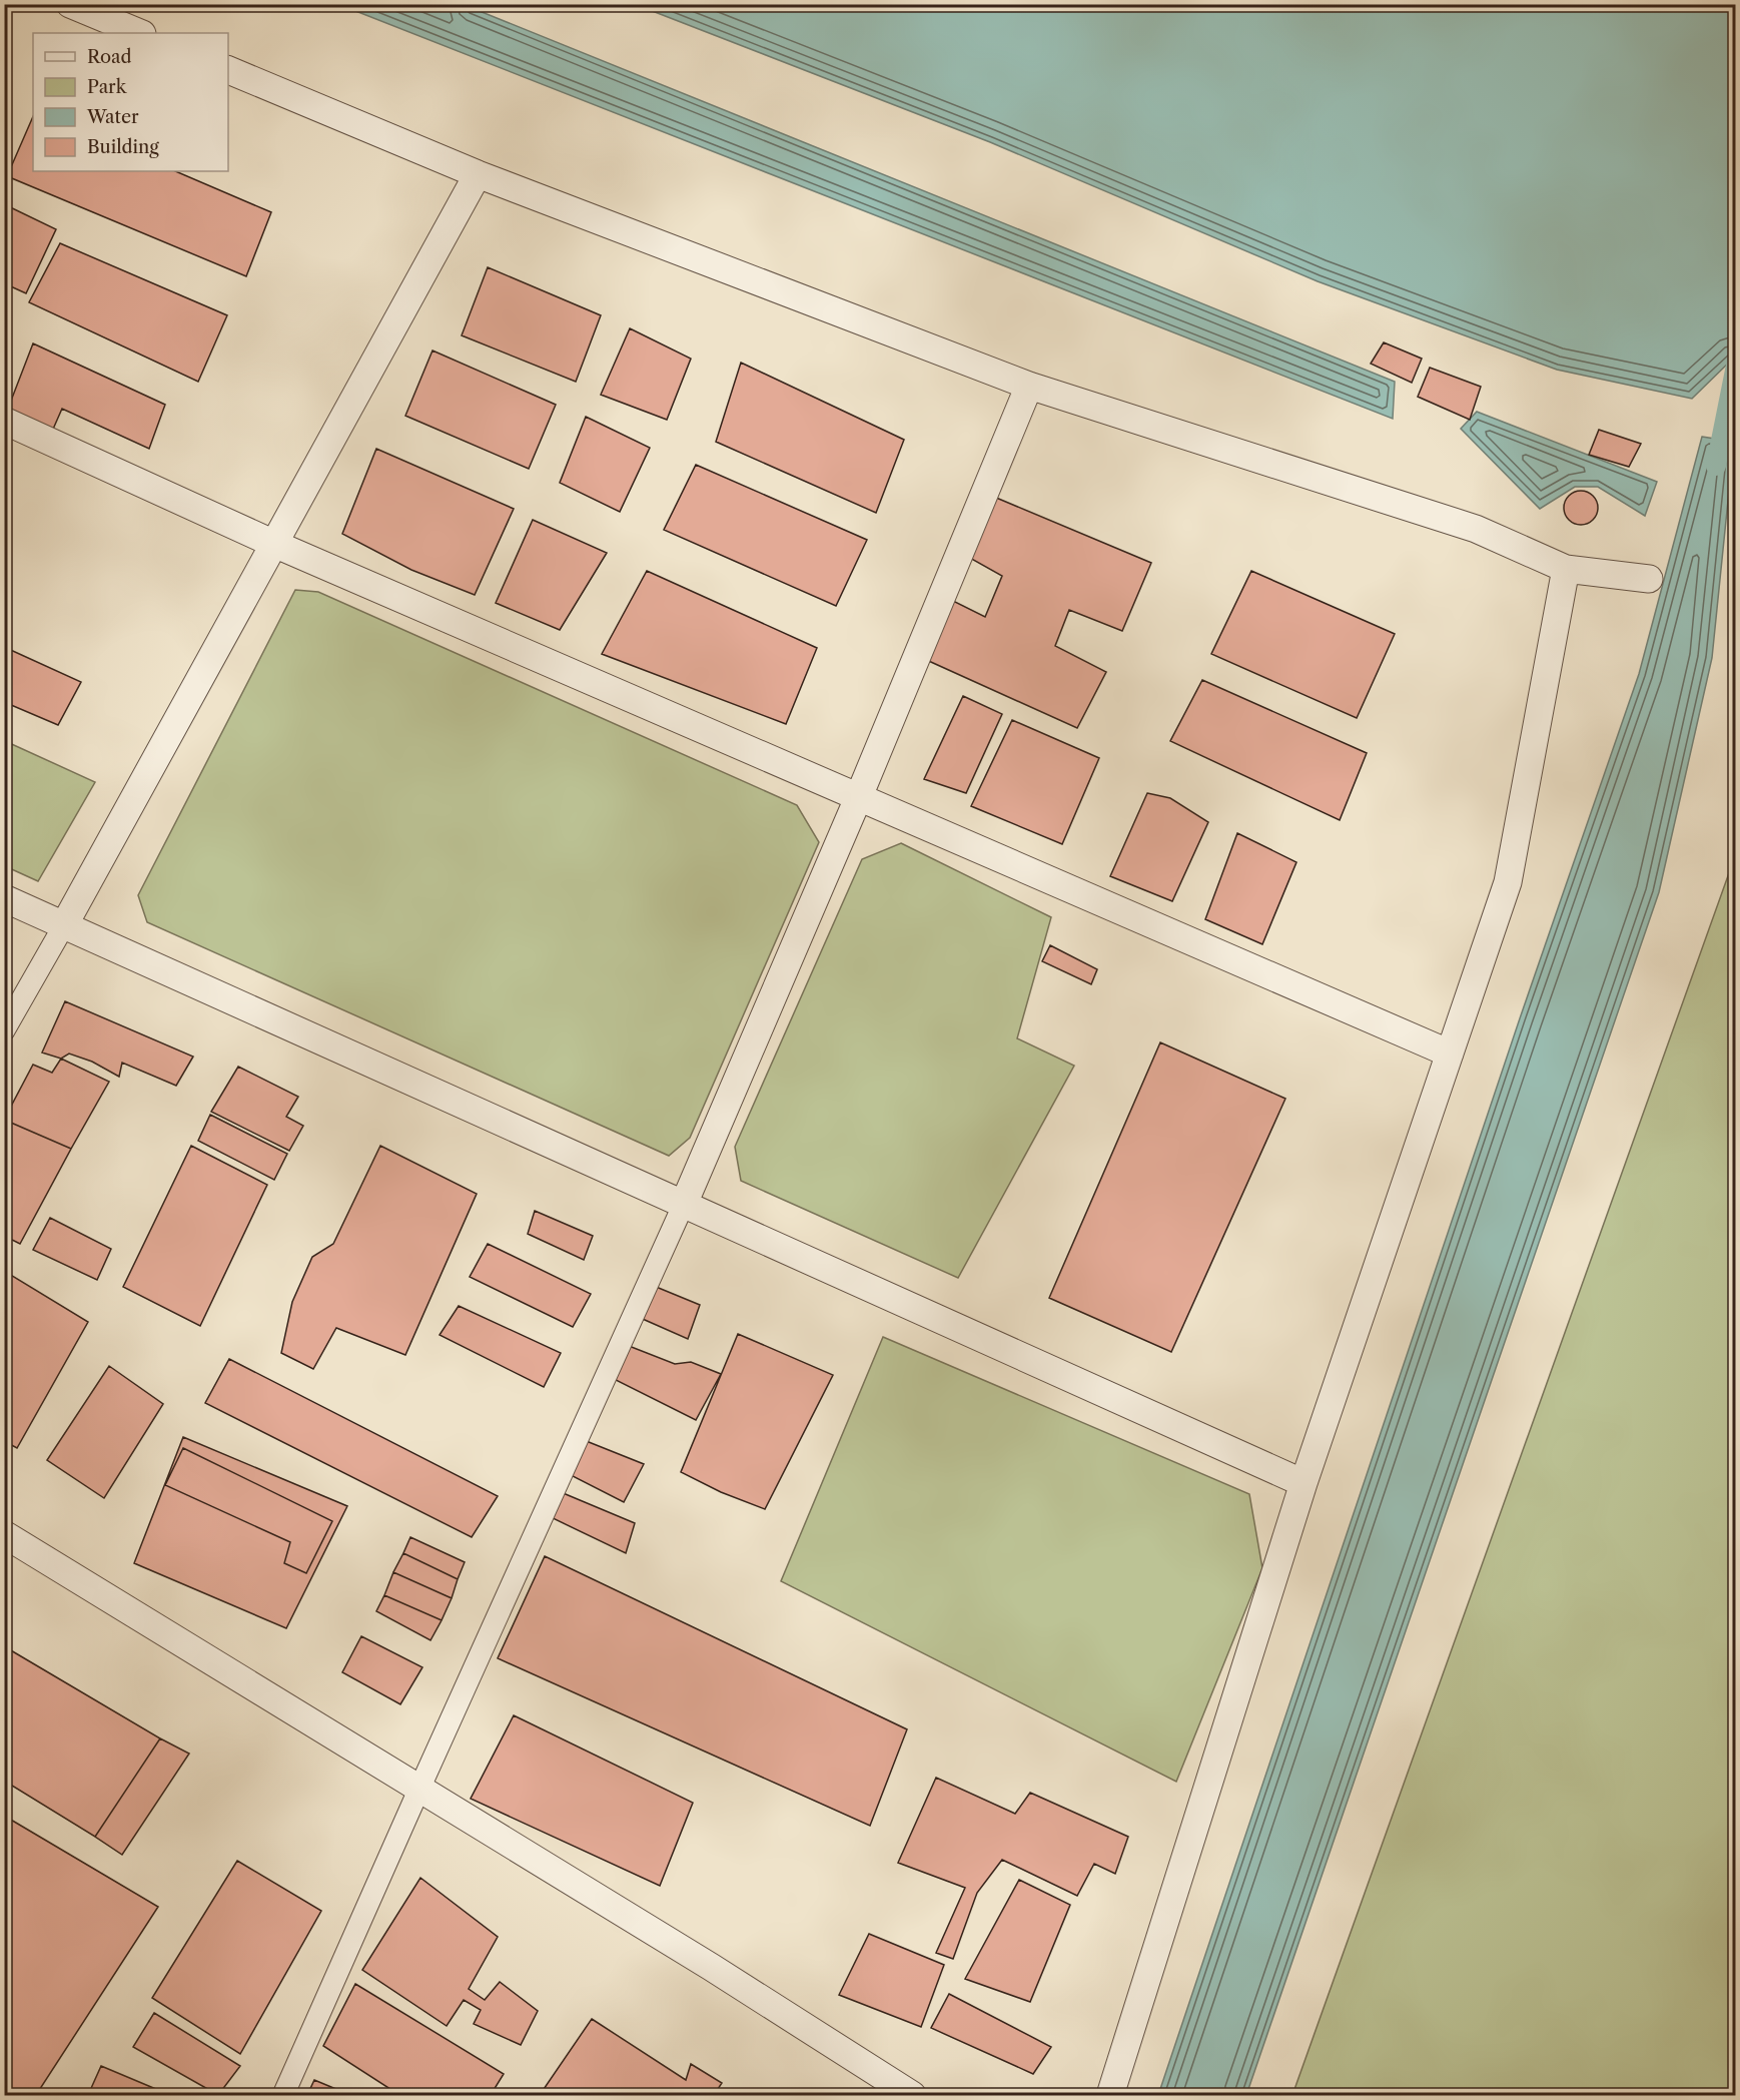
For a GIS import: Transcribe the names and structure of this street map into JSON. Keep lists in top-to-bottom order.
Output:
{
  "legend": [
    "Road",
    "Park",
    "Water",
    "Building"
  ]
}
